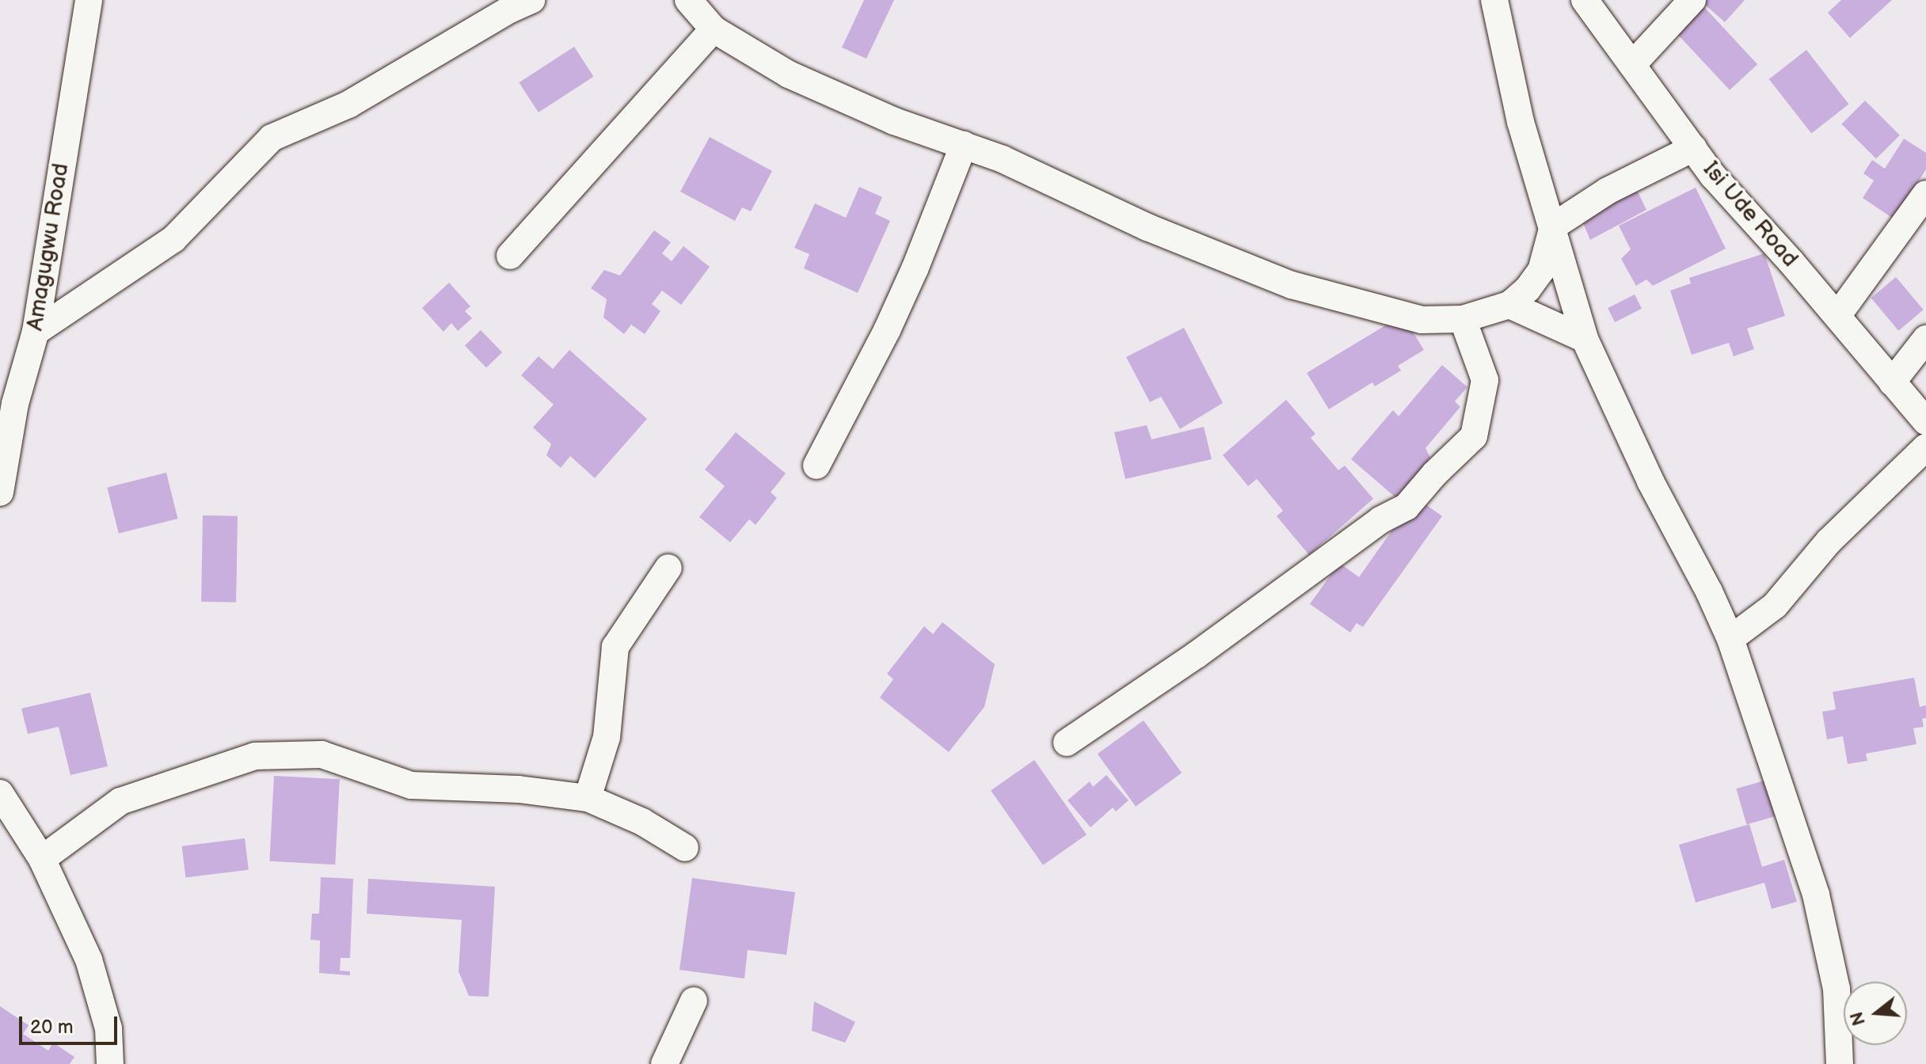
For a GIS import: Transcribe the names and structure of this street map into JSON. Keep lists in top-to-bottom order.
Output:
{
  "streets": {
    "street": ["Isi Ude Road", "Amagugwu Road"]
  },
  "scale_bar": "20 m",
  "north": "left"
}
